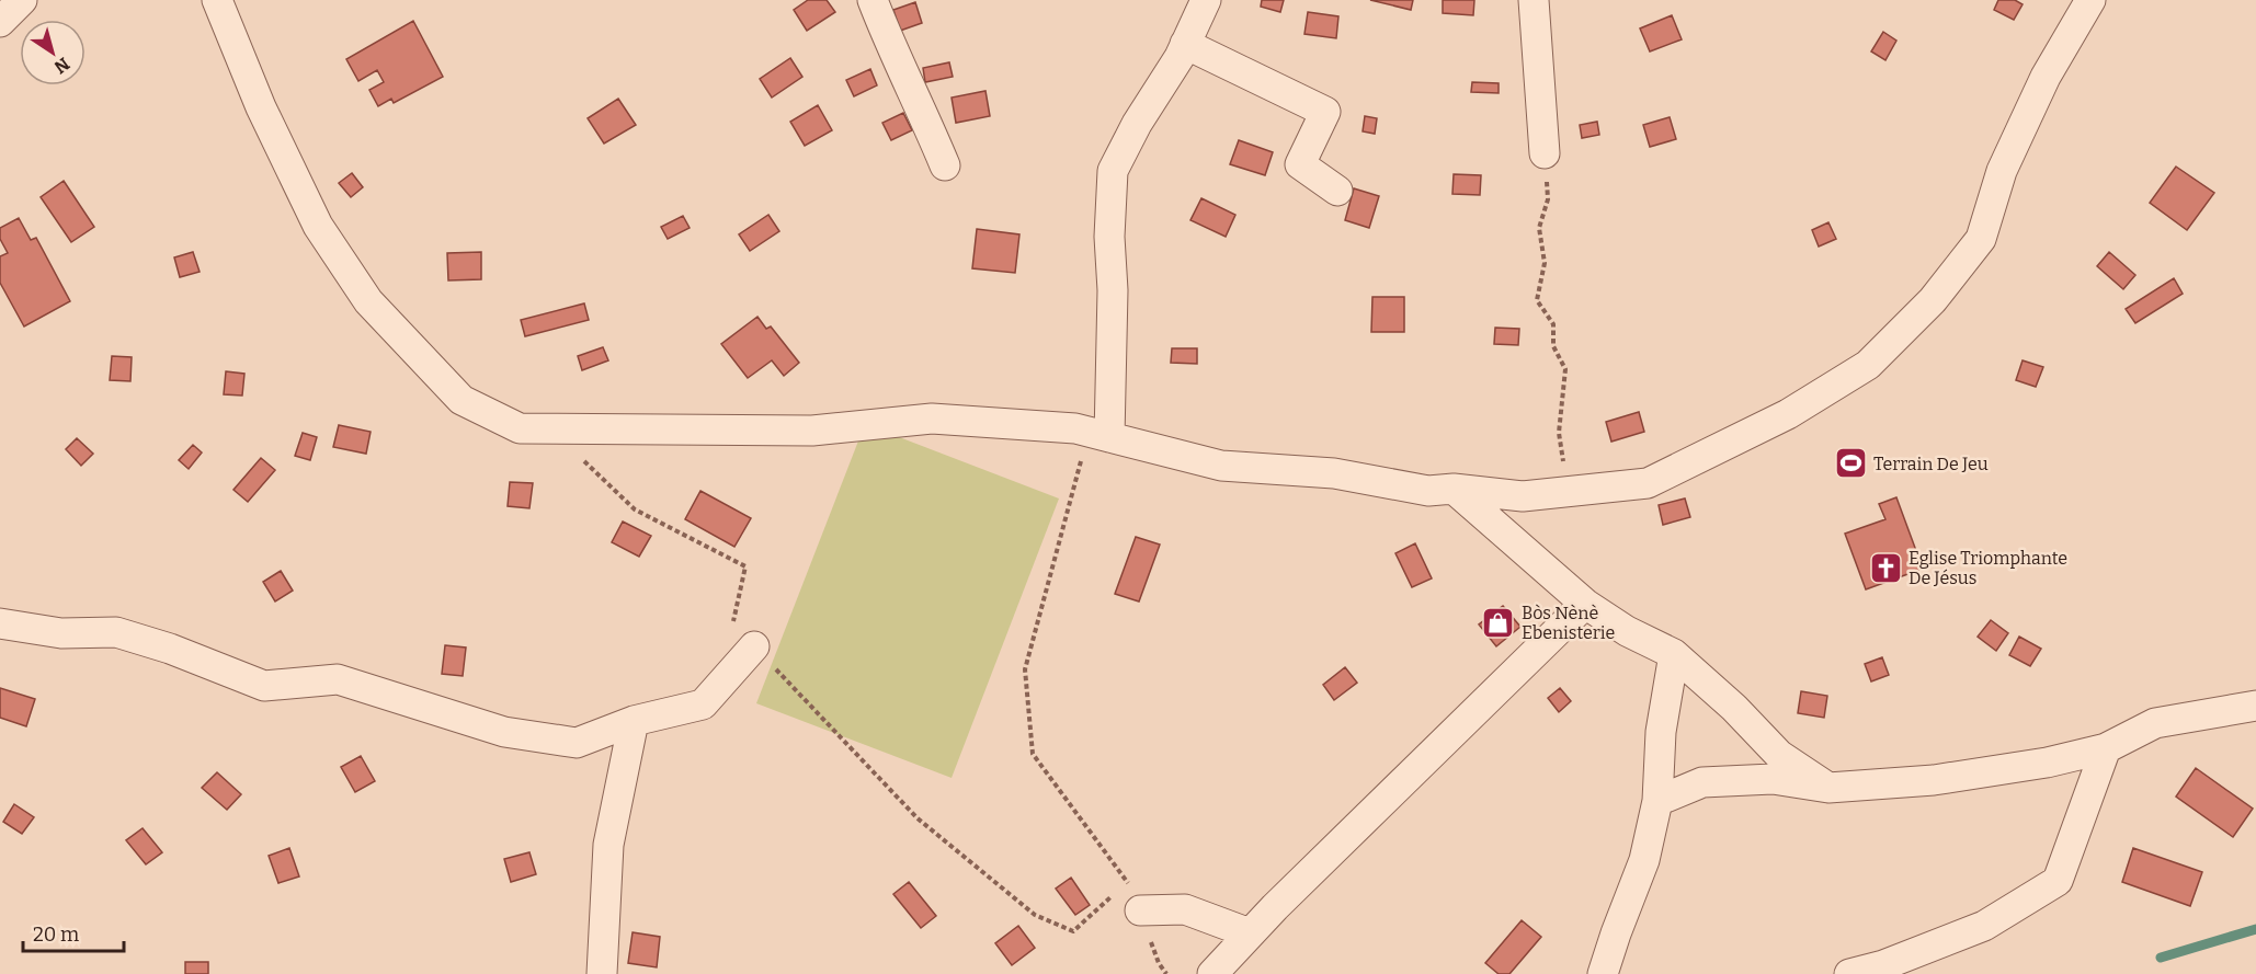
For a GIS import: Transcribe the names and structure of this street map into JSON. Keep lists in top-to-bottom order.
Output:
{
  "places": {
    "sports": ["Terrain De Jeu"],
    "church": ["Eglise Triomphante De Jésus"],
    "shop": ["Bòs Nènè Ebenisterie"]
  },
  "scale_bar": "20 m",
  "north": "bottom right"
}
